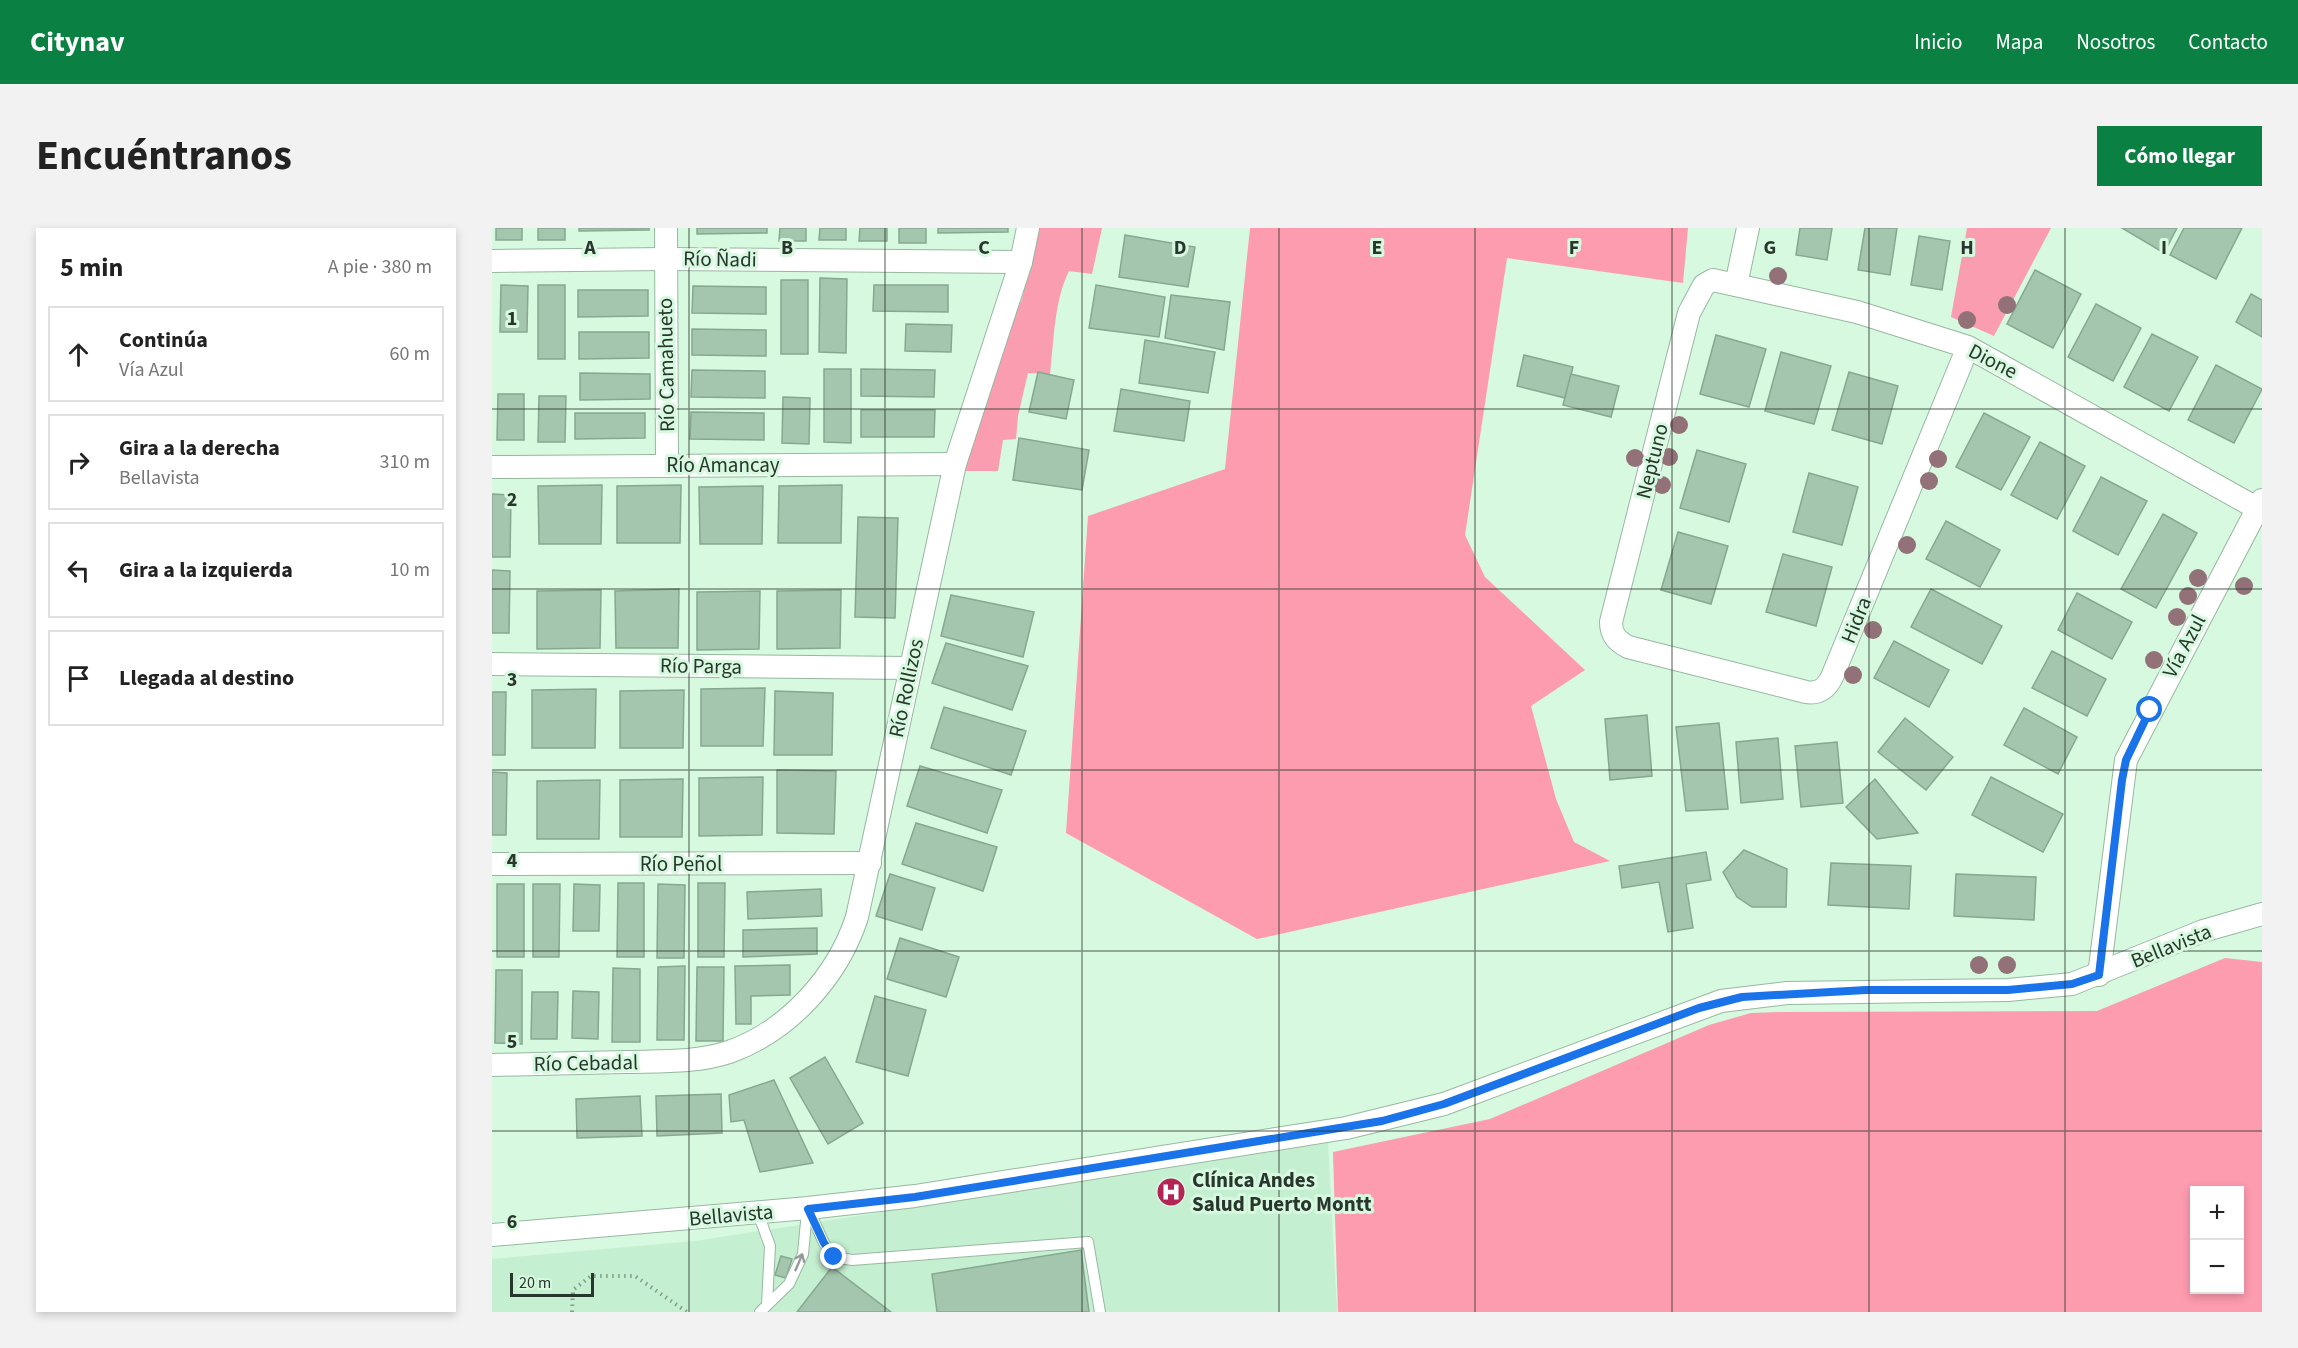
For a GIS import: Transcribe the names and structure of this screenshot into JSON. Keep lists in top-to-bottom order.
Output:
{
  "streets": {
    "street": [
      "Río Ñadi",
      "Dione",
      "Río Camahueto",
      "Neptuno",
      "Río Amancay",
      "Hidra",
      "Vía Azul",
      "Río Parga",
      "Río Rollizos",
      "Río Peñol",
      "Bellavista",
      "Río Cebadal"
    ]
  },
  "crossings": [
    ["Río Ñadi", "Río Camahueto"],
    ["Río Ñadi", "Río Rollizos"],
    ["Dione", "Neptuno"],
    ["Dione", "Hidra"],
    ["Dione", "Vía Azul"],
    ["Río Camahueto", "Río Amancay"],
    ["Neptuno", "Hidra"],
    ["Río Amancay", "Río Rollizos"],
    ["Vía Azul", "Bellavista"],
    ["Río Parga", "Río Rollizos"],
    ["Río Rollizos", "Río Peñol"],
    ["Río Rollizos", "Río Cebadal"]
  ],
  "places": {
    "hospital": ["Clínica Andes Salud Puerto Montt"]
  },
  "scale_bar": "20 m",
  "page": {
    "header": "Citynav",
    "nav": [
      "Inicio",
      "Mapa",
      "Nosotros",
      "Contacto"
    ],
    "title": "Encuéntranos",
    "buttons": "Cómo llegar",
    "heading": ["5 min", "A pie · 380 m"],
    "list": [
      ["Continúa", "Vía Azul", "60 m"],
      ["Gira a la derecha", "Bellavista", "310 m"],
      ["Gira a la izquierda", "10 m"],
      "Llegada al destino"
    ],
    "map_buttons": ["+", "−"],
    "scale": "20 m"
  },
  "grid": {
    "columns": [
      "A",
      "B",
      "C",
      "D",
      "E",
      "F",
      "G",
      "H",
      "I"
    ],
    "rows": [
      "1",
      "2",
      "3",
      "4",
      "5",
      "6"
    ]
  }
}
